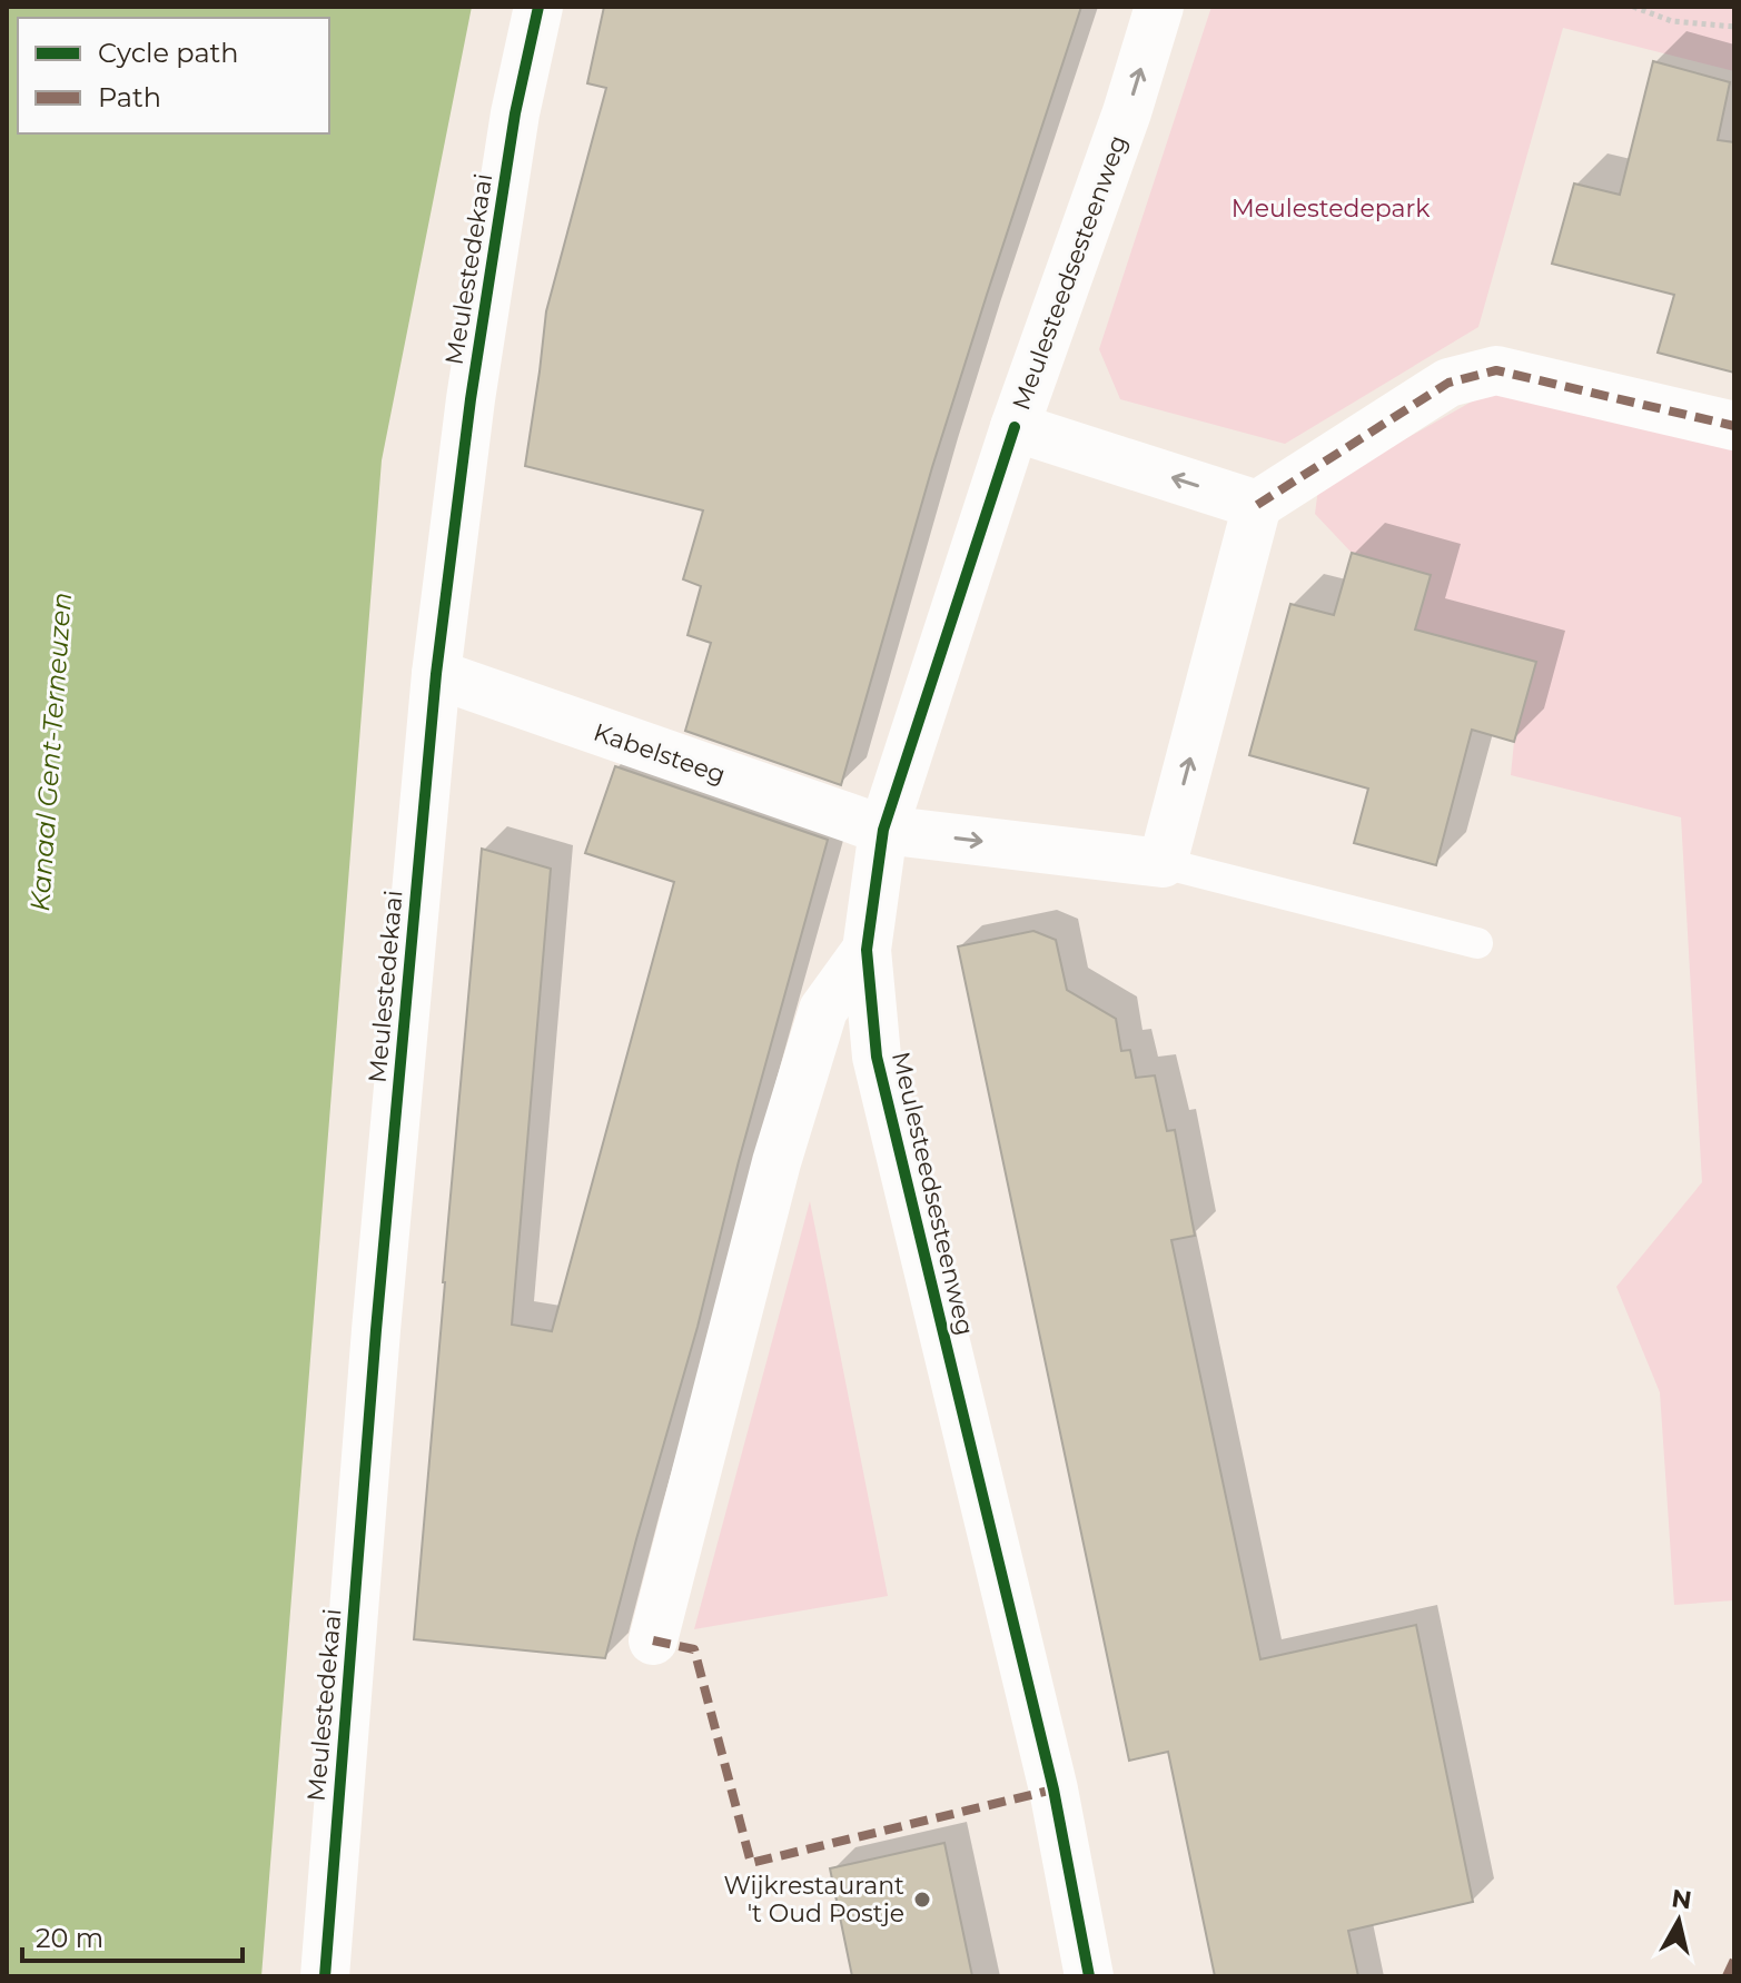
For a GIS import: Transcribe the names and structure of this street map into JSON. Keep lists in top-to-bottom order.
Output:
{
  "streets": {
    "street": ["Meulestedekaai", "Meulesteedsesteenweg", "Kabelsteeg"]
  },
  "crossings": [
    ["Meulestedekaai", "Kabelsteeg"],
    ["Meulesteedsesteenweg", "Kabelsteeg"]
  ],
  "water": ["Kanaal Gent-Terneuzen"],
  "parks": ["Meulestedepark"],
  "places": ["Wijkrestaurant 't Oud Postje"],
  "legend": ["Cycle path", "Path"],
  "scale_bar": "20 m",
  "north": "top"
}
